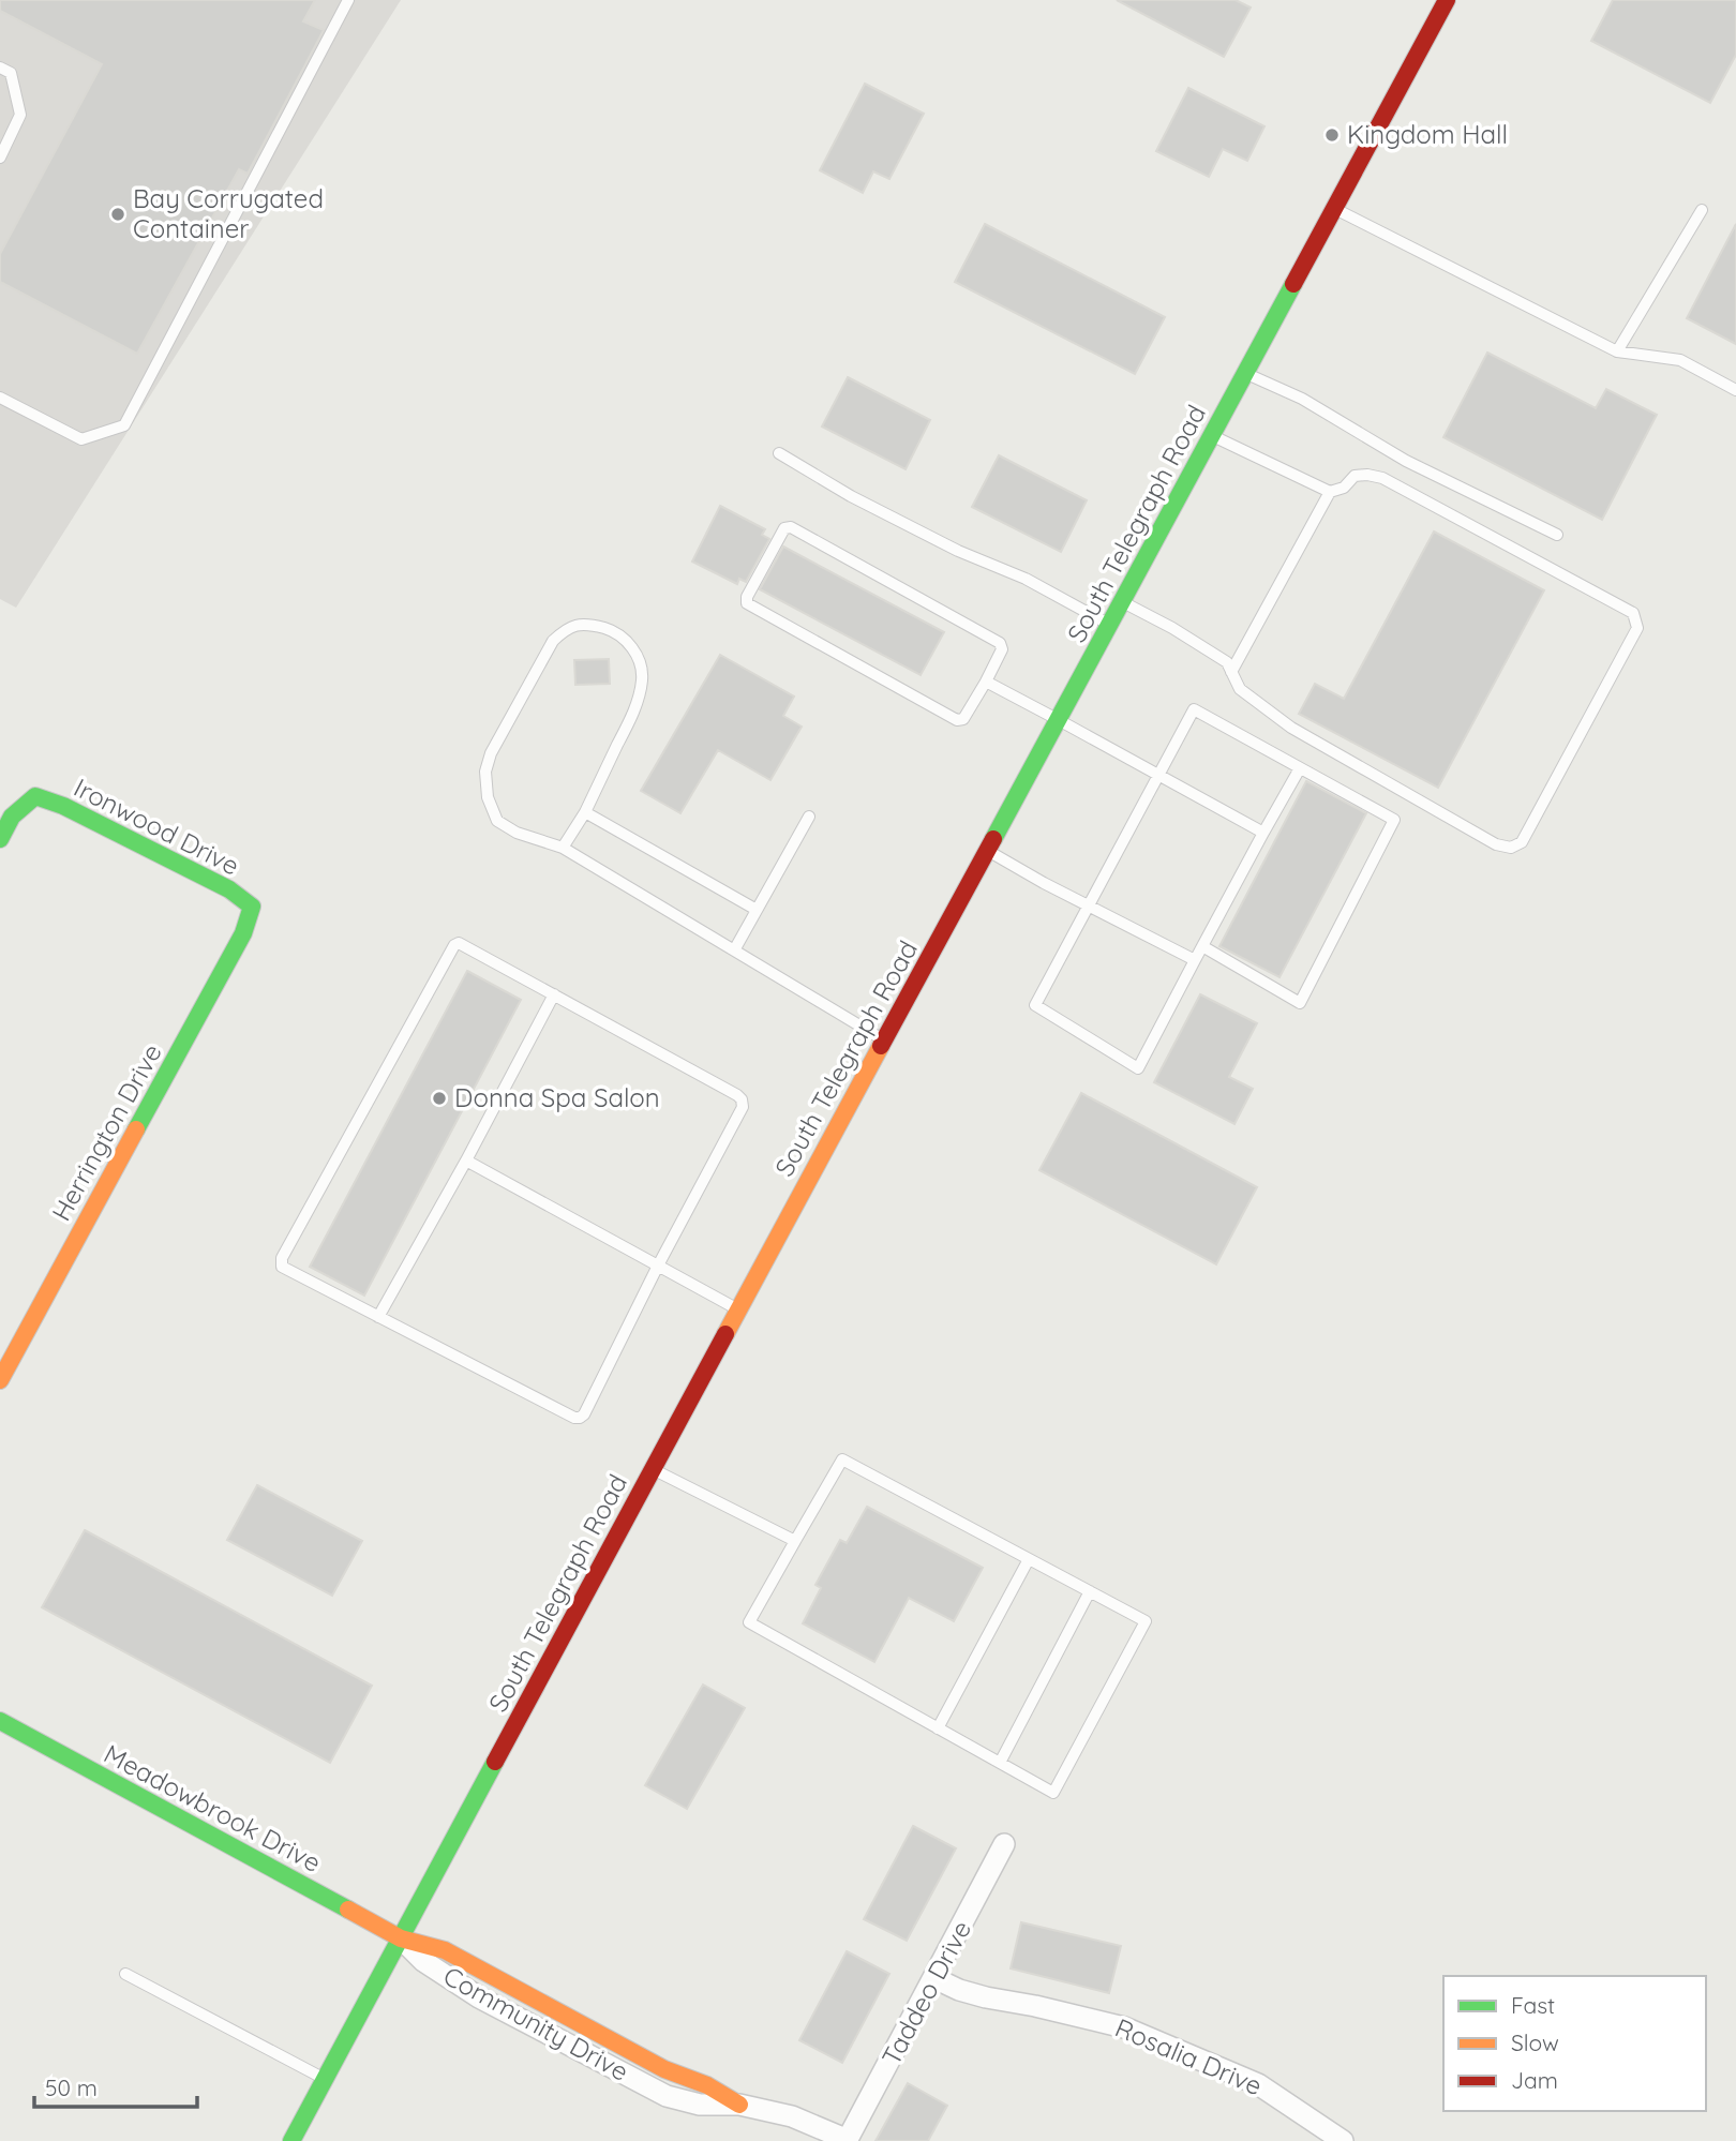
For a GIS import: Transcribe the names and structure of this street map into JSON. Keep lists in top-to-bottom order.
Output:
{
  "streets": {
    "main road": [
      "South Telegraph Road",
      "Ironwood Drive",
      "Herrington Drive",
      "Meadowbrook Drive",
      "Community Drive"
    ],
    "street": ["Taddeo Drive", "Rosalia Drive"]
  },
  "crossings": [
    ["South Telegraph Road", "Meadowbrook Drive"],
    ["South Telegraph Road", "Community Drive"],
    ["Ironwood Drive", "Herrington Drive"],
    ["Meadowbrook Drive", "Community Drive"],
    ["Taddeo Drive", "Community Drive"],
    ["Taddeo Drive", "Rosalia Drive"]
  ],
  "places": ["Kingdom Hall", "Bay Corrugated Container", "Donna Spa Salon"],
  "legend": ["Fast", "Slow", "Jam"],
  "scale_bar": "50 m"
}
